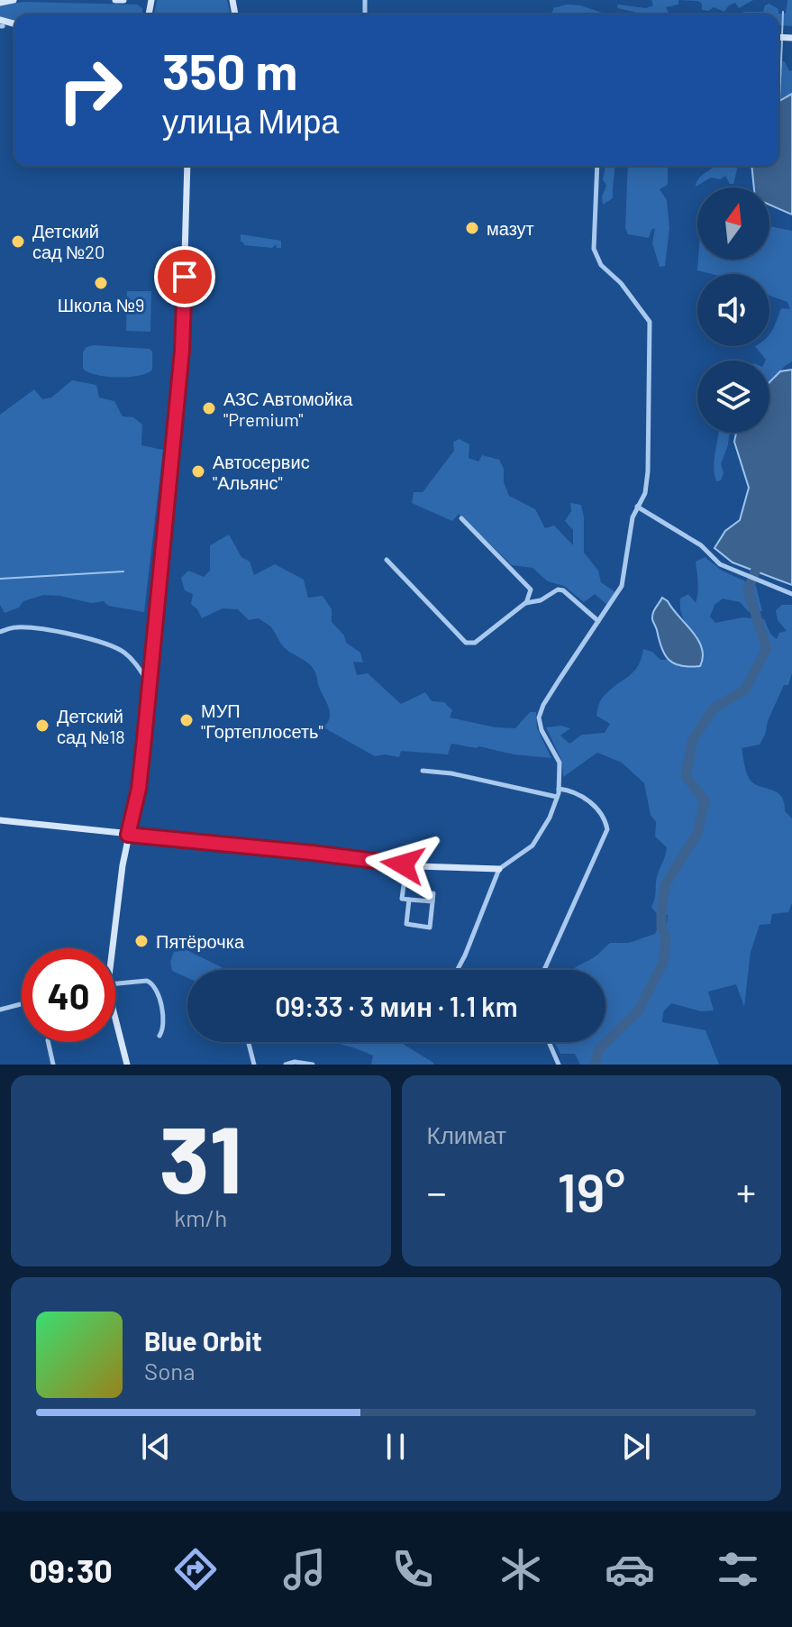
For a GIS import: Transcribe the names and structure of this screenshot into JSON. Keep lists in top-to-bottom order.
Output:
{
  "places": [
    "мазут",
    "Детский сад №20",
    "Школа №9",
    "АЗС Автомойка \"Premium\"",
    "Автосервис \"Альянс\"",
    "МУП \"Гортеплосеть\"",
    "Детский сад №18",
    "Пятёрочка"
  ],
  "north": "top",
  "page": {
    "turn": ["350 m", "улица Мира"],
    "limit": "40",
    "trip": "09:33 · 3 мин · 1.1 km",
    "tile": [
      ["31", "km/h"],
      "Климат"
    ],
    "heat": ["−", "19°", "+"],
    "song": ["Blue Orbit", "Sona"],
    "tabs": "09:30"
  }
}
